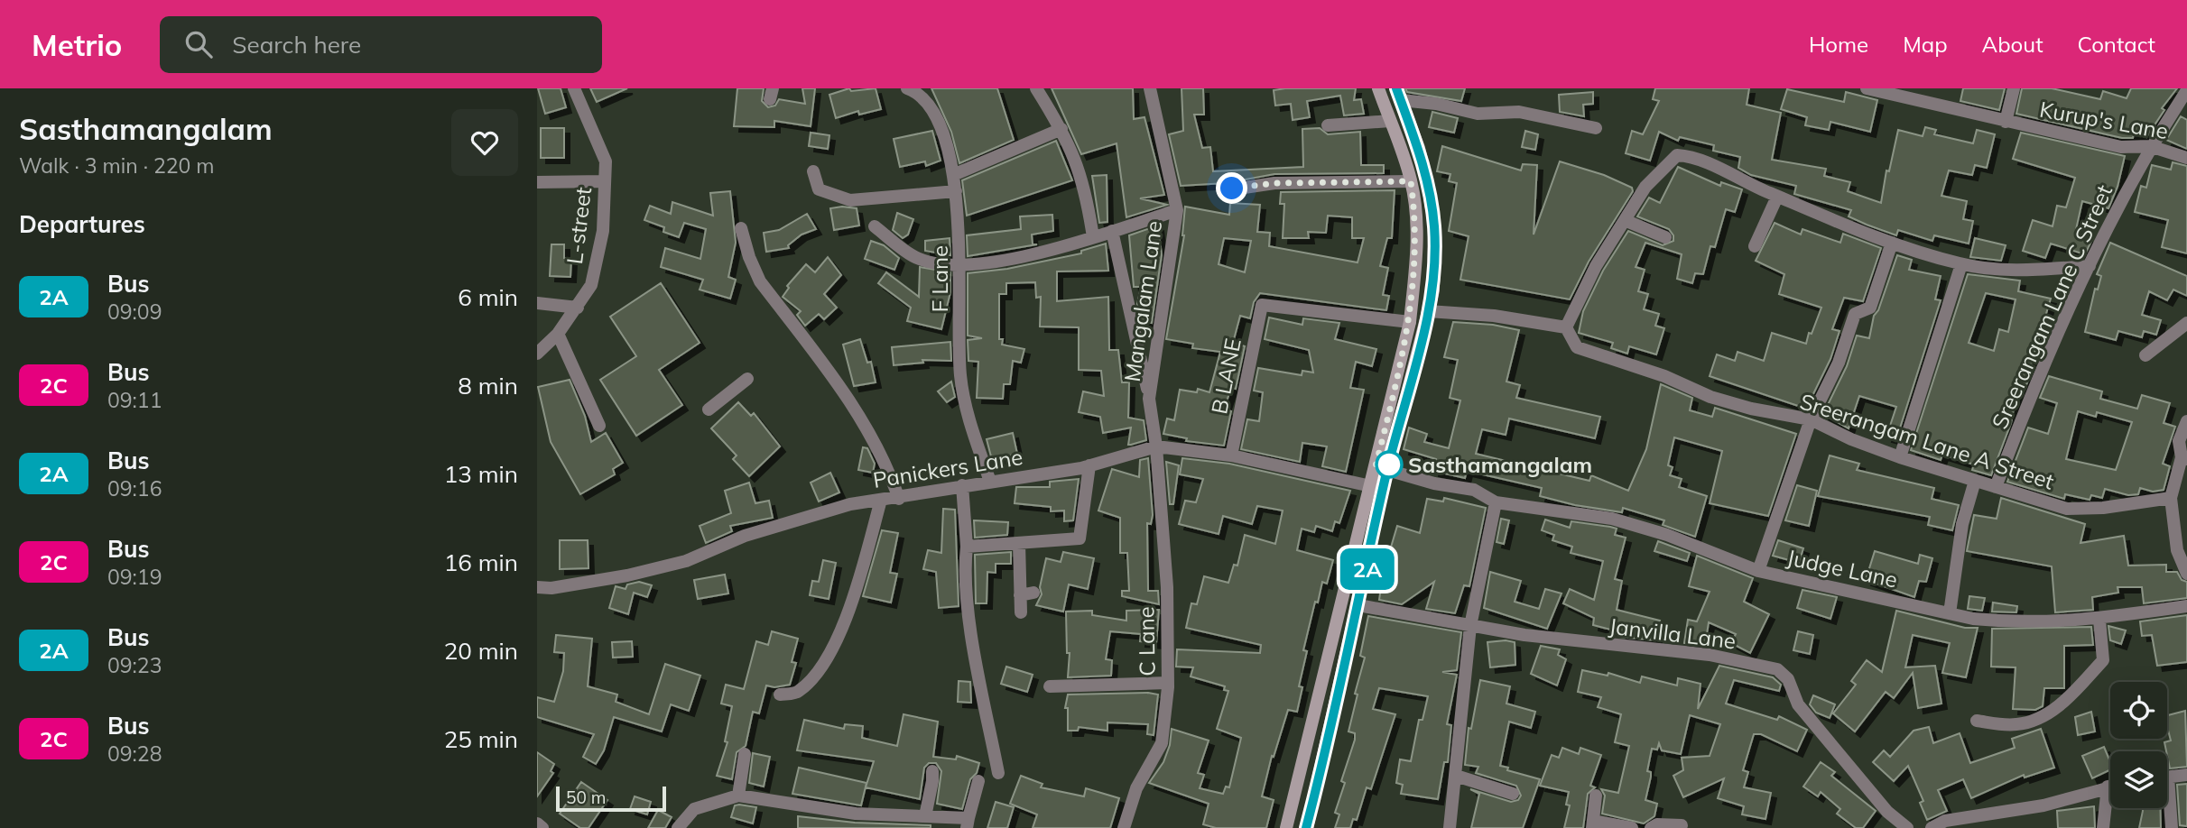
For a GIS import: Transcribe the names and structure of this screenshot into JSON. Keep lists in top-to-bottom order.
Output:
{
  "streets": {
    "street": [
      "Kurup's Lane",
      "L-street",
      "F Lane",
      "Mangalam Lane",
      "Sreerangam Lane C Street",
      "B LANE",
      "Sreerangam Lane A Street",
      "Panickers Lane",
      "Judge Lane",
      "Janvilla Lane",
      "C Lane"
    ]
  },
  "crossings": [
    ["Kurup's Lane", "Sreerangam Lane C Street"],
    ["F Lane", "Panickers Lane"],
    ["Mangalam Lane", "Panickers Lane"],
    ["Mangalam Lane", "C Lane"],
    ["Sreerangam Lane C Street", "Sreerangam Lane A Street"],
    ["B LANE", "Panickers Lane"],
    ["Panickers Lane", "C Lane"]
  ],
  "places": ["Sasthamangalam"],
  "lines": ["bus line 2A"],
  "scale_bar": "50 m",
  "page": {
    "header": "Metrio",
    "search": "Search here",
    "nav": [
      "Home",
      "Map",
      "About",
      "Contact"
    ],
    "heading": [
      ["Sasthamangalam", "Walk · 3 min · 220 m"],
      "Departures"
    ],
    "on_map": "2A",
    "list": [
      {
        "mark": "2A",
        "name": "Bus",
        "note": "09:09",
        "value": "6 min"
      },
      {
        "mark": "2C",
        "name": "Bus",
        "note": "09:11",
        "value": "8 min"
      },
      {
        "mark": "2A",
        "name": "Bus",
        "note": "09:16",
        "value": "13 min"
      },
      {
        "mark": "2C",
        "name": "Bus",
        "note": "09:19",
        "value": "16 min"
      },
      {
        "mark": "2A",
        "name": "Bus",
        "note": "09:23",
        "value": "20 min"
      },
      {
        "mark": "2C",
        "name": "Bus",
        "note": "09:28",
        "value": "25 min"
      }
    ],
    "scale": "50 m"
  }
}
